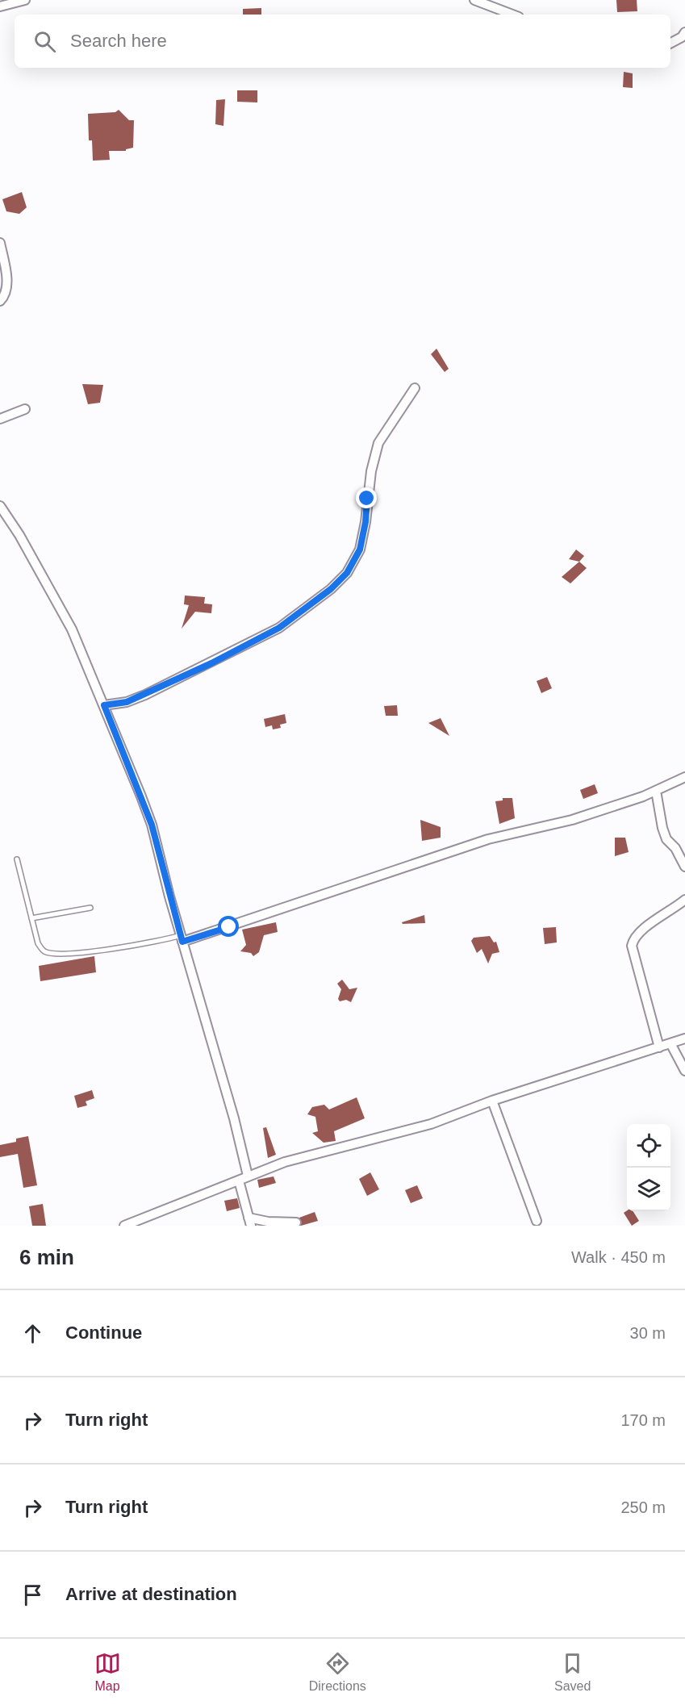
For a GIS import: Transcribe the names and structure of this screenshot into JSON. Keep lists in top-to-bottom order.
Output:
{
  "page": {
    "search": "Search here",
    "heading": ["6 min", "Walk · 450 m"],
    "list": [
      ["Continue", "30 m"],
      ["Turn right", "170 m"],
      ["Turn right", "250 m"],
      "Arrive at destination"
    ],
    "nav": ["Map", "Directions", "Saved"]
  }
}
